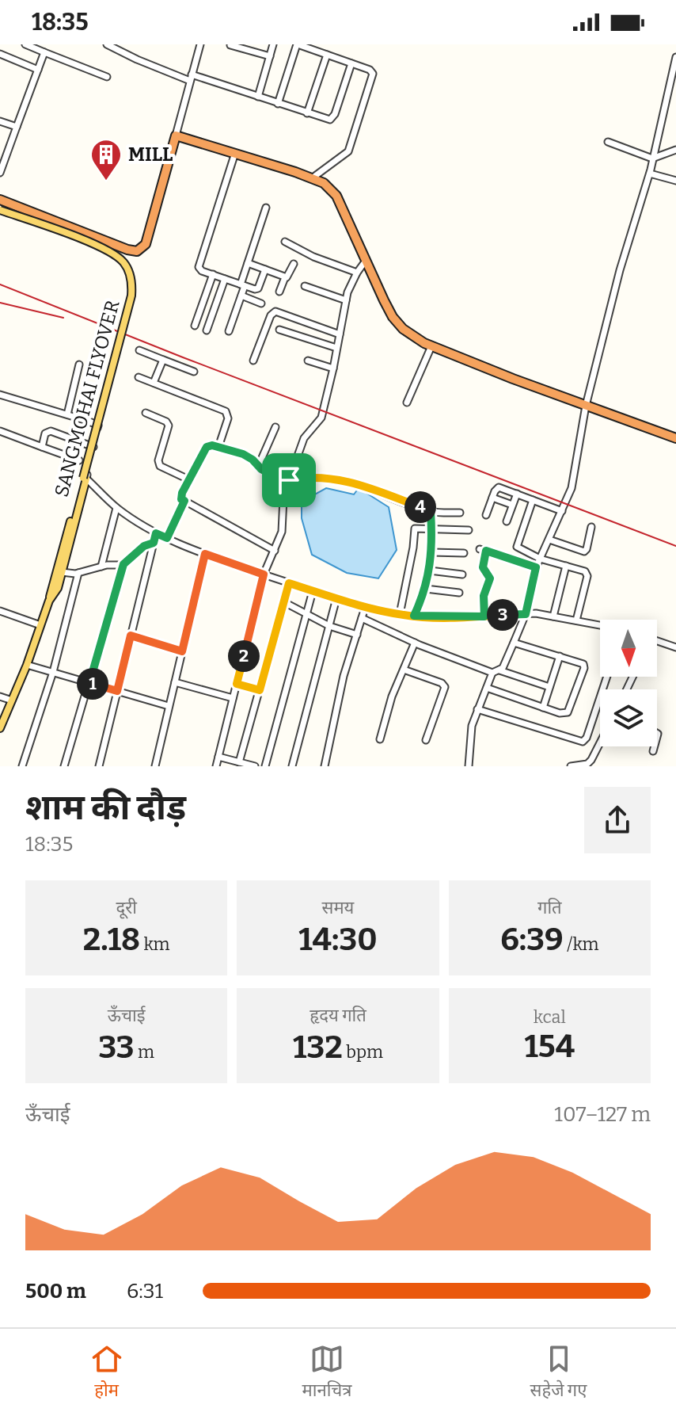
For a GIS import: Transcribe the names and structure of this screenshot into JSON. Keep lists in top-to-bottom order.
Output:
{
  "streets": {
    "main road": ["SANGMOHAI FLYOVER"]
  },
  "places": {
    "building": ["MILL"]
  },
  "north": "bottom",
  "page": {
    "status": "18:35",
    "pins": [
      "4",
      "3",
      "2",
      "1"
    ],
    "heading": ["शाम की दौड़", "18:35"],
    "stats": [
      ["दूरी", "2.18 km"],
      ["समय", "14:30"],
      ["गति", "6:39 /km"],
      ["ऊँचाई", "33 m"],
      ["हृदय गति", "132 bpm"],
      ["kcal", "154"]
    ],
    "chart": ["ऊँचाई", "107–127 m"],
    "list": [
      {
        "name": "500 m",
        "note": "6:31"
      }
    ],
    "tabs": ["होम", "मानचित्र", "सहेजे गए"]
  }
}
